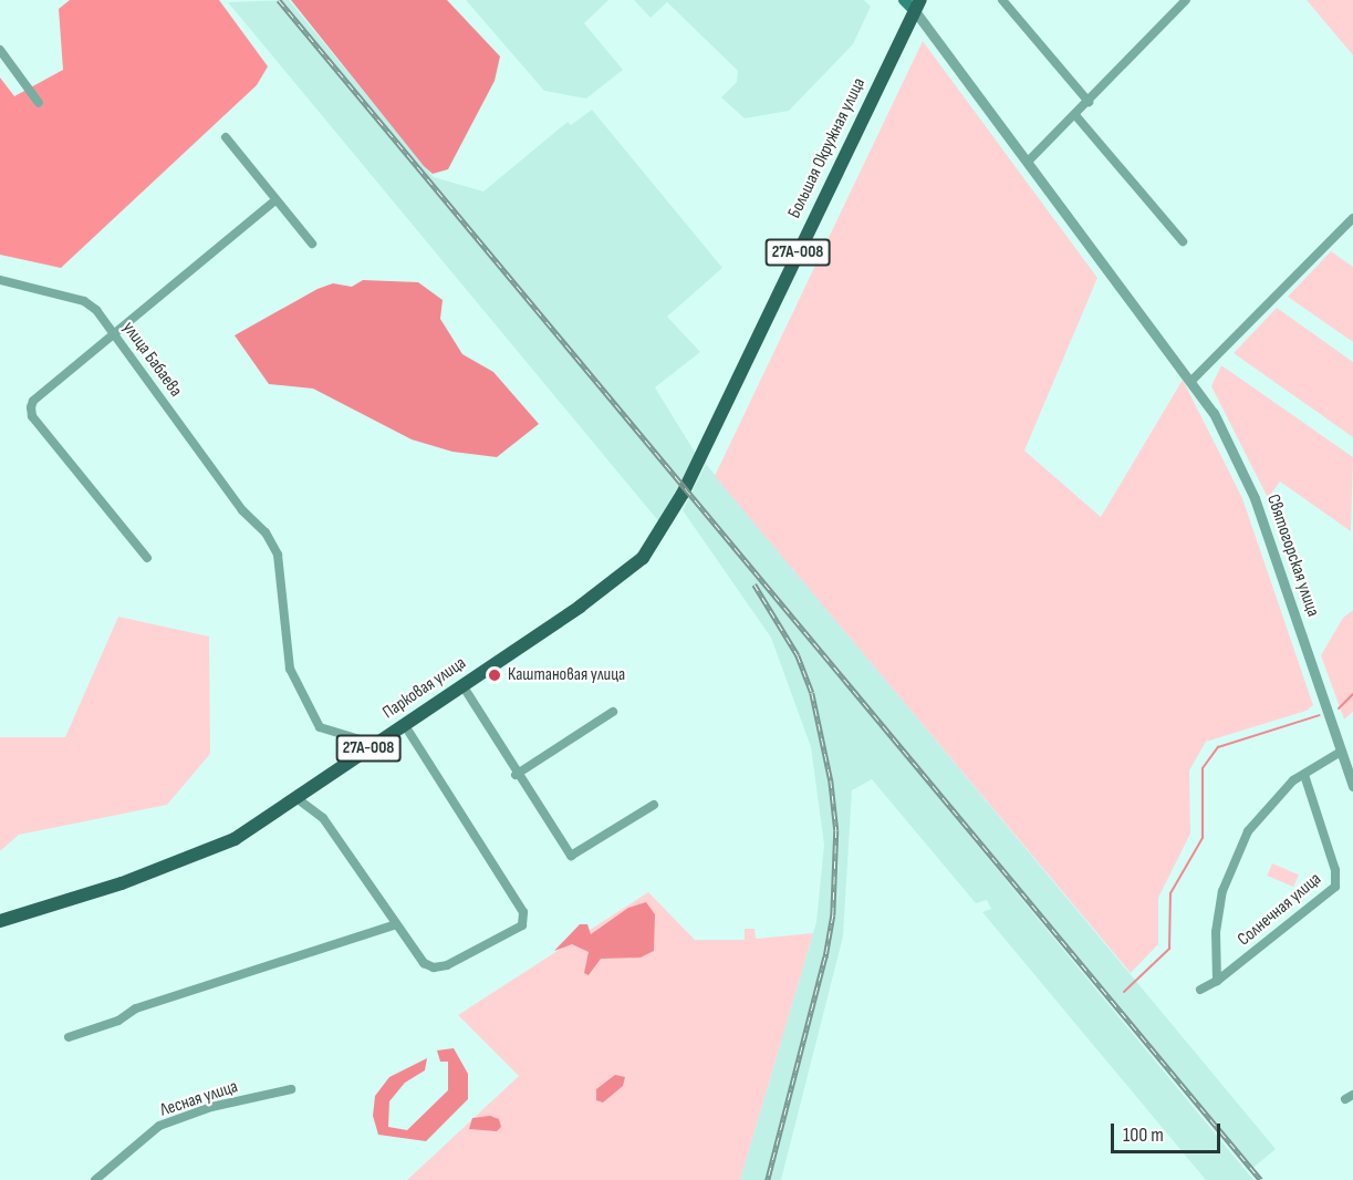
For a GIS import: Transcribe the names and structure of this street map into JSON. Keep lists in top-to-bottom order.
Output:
{
  "streets": {
    "main road": ["Большая Окружная улица", "27А-008", "Парковая улица"],
    "street": [
      "улица Бабаева",
      "Святогорская улица",
      "Солнечная улица",
      "Лесная улица"
    ]
  },
  "crossings": [
    ["Большая Окружная улица", "Святогорская улица"],
    ["Большая Окружная улица", "Парковая улица"],
    ["улица Бабаева", "Парковая улица"],
    ["Святогорская улица", "Солнечная улица"]
  ],
  "places": ["Каштановая улица"],
  "scale_bar": "100 m"
}
